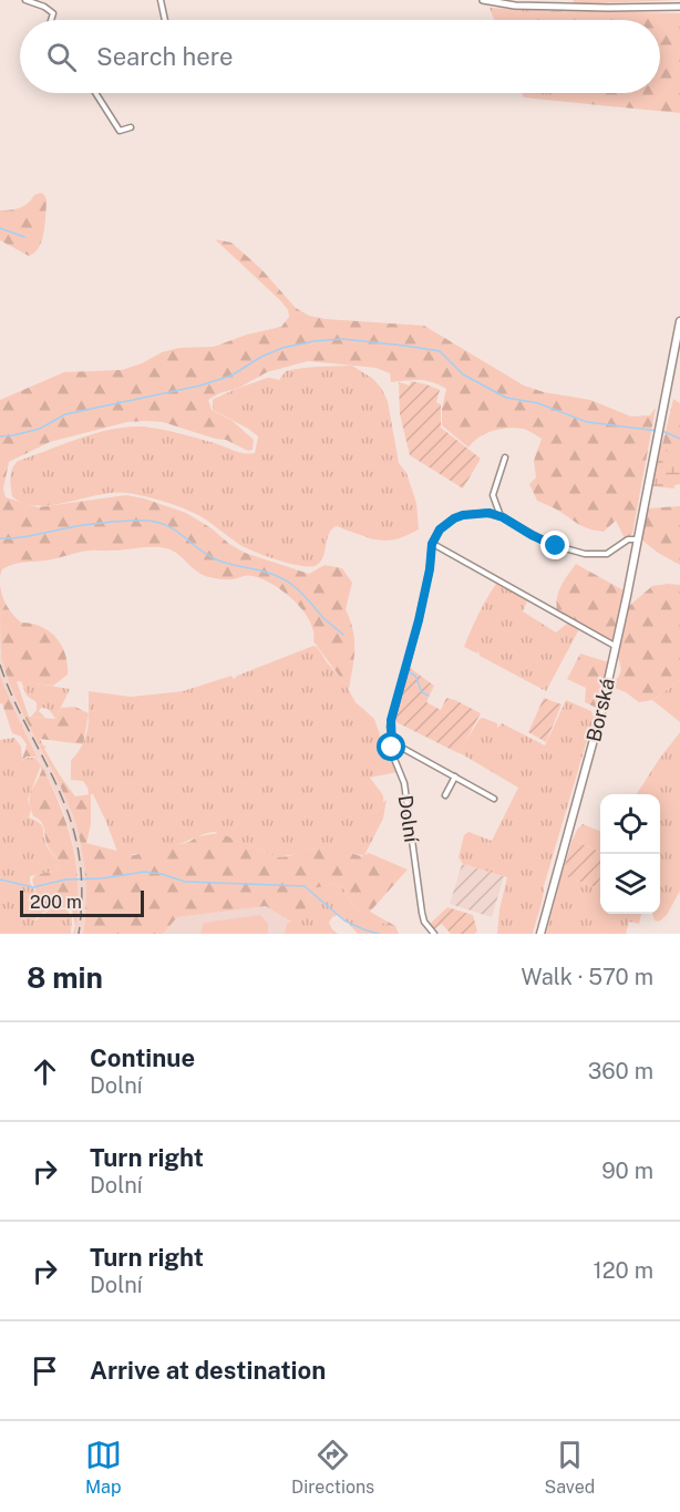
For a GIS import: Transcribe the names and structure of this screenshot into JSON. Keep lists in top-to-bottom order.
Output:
{
  "streets": {
    "main road": ["Borská"],
    "street": ["Dolní"]
  },
  "scale_bar": "200 m",
  "page": {
    "search": "Search here",
    "scale": "200 m",
    "heading": ["8 min", "Walk · 570 m"],
    "list": [
      ["Continue", "Dolní", "360 m"],
      ["Turn right", "Dolní", "90 m"],
      ["Turn right", "Dolní", "120 m"],
      "Arrive at destination"
    ],
    "nav": ["Map", "Directions", "Saved"]
  }
}
